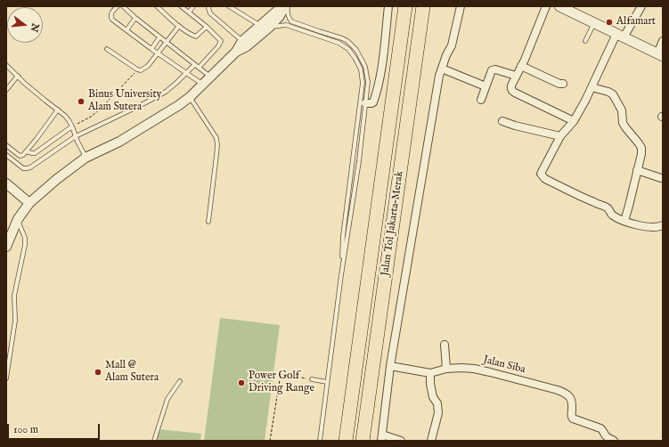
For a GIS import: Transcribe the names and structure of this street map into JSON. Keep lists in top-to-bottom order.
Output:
{
  "streets": {
    "highway": ["Jalan Tol Jakarta–Merak"],
    "street": ["Jalan Siba"]
  },
  "places": [
    "Alfamart",
    "Binus University Alam Sutera",
    "Mall @ Alam Sutera",
    "Power Golf Driving Range"
  ],
  "scale_bar": "100 m",
  "north": "right"
}
